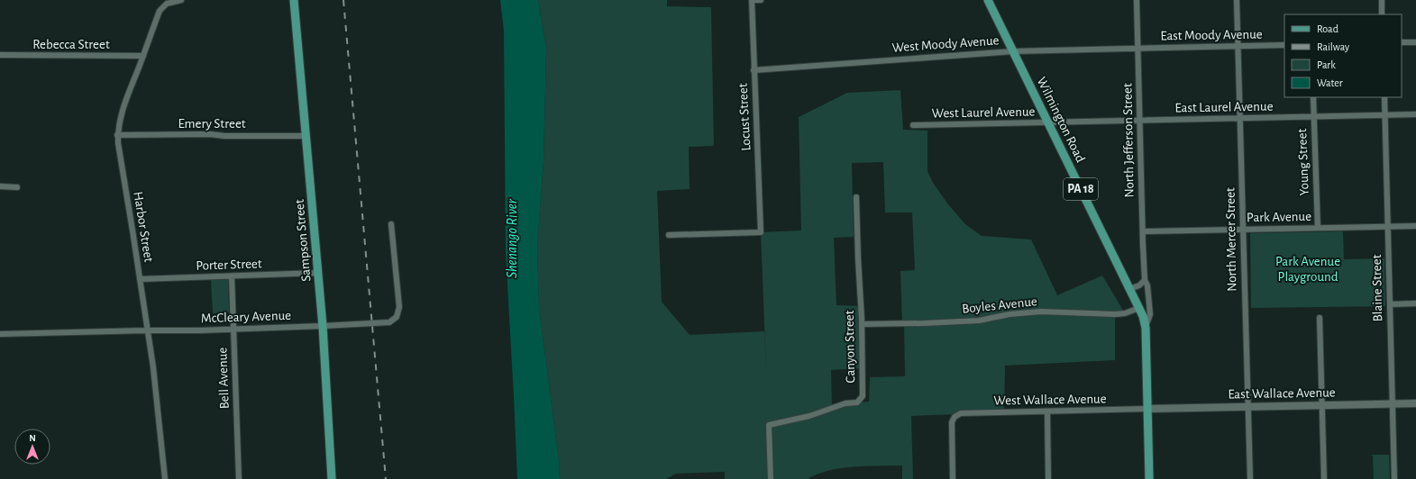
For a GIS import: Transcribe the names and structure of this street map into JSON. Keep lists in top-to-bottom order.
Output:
{
  "streets": {
    "main road": [
      "Wilmington Road",
      "North Jefferson Street",
      "PA 18",
      "Sampson Street"
    ],
    "street": [
      "East Moody Avenue",
      "Rebecca Street",
      "West Moody Avenue",
      "East Laurel Avenue",
      "West Laurel Avenue",
      "Locust Street",
      "Emery Street",
      "Young Street",
      "Park Avenue",
      "Harbor Street",
      "North Mercer Street",
      "Porter Street",
      "Blaine Street",
      "Boyles Avenue",
      "McCleary Avenue",
      "Canyon Street",
      "Bell Avenue",
      "East Wallace Avenue",
      "West Wallace Avenue"
    ]
  },
  "crossings": [
    ["East Moody Avenue", "West Moody Avenue"],
    ["East Moody Avenue", "North Jefferson Street"],
    ["East Moody Avenue", "North Mercer Street"],
    ["Rebecca Street", "Harbor Street"],
    ["West Moody Avenue", "Locust Street"],
    ["West Moody Avenue", "Wilmington Road"],
    ["West Moody Avenue", "North Jefferson Street"],
    ["East Laurel Avenue", "West Laurel Avenue"],
    ["East Laurel Avenue", "North Jefferson Street"],
    ["East Laurel Avenue", "Young Street"],
    ["East Laurel Avenue", "North Mercer Street"],
    ["East Laurel Avenue", "Blaine Street"],
    ["West Laurel Avenue", "Wilmington Road"],
    ["West Laurel Avenue", "North Jefferson Street"],
    ["Wilmington Road", "PA 18"],
    ["Emery Street", "Harbor Street"],
    ["Emery Street", "Sampson Street"],
    ["North Jefferson Street", "PA 18"],
    ["North Jefferson Street", "Park Avenue"],
    ["North Jefferson Street", "East Wallace Avenue"],
    ["North Jefferson Street", "West Wallace Avenue"],
    ["Young Street", "Park Avenue"],
    ["PA 18", "Boyles Avenue"],
    ["Park Avenue", "North Mercer Street"],
    ["Park Avenue", "Blaine Street"],
    ["Harbor Street", "Porter Street"],
    ["Harbor Street", "McCleary Avenue"],
    ["North Mercer Street", "East Wallace Avenue"],
    ["Sampson Street", "Porter Street"],
    ["Sampson Street", "McCleary Avenue"],
    ["Porter Street", "Bell Avenue"],
    ["Blaine Street", "East Wallace Avenue"],
    ["Boyles Avenue", "Canyon Street"],
    ["McCleary Avenue", "Bell Avenue"],
    ["East Wallace Avenue", "West Wallace Avenue"]
  ],
  "water": ["Shenango River"],
  "parks": ["Park Avenue Playground"],
  "legend": [
    "Road",
    "Railway",
    "Park",
    "Water"
  ],
  "north": "top"
}
